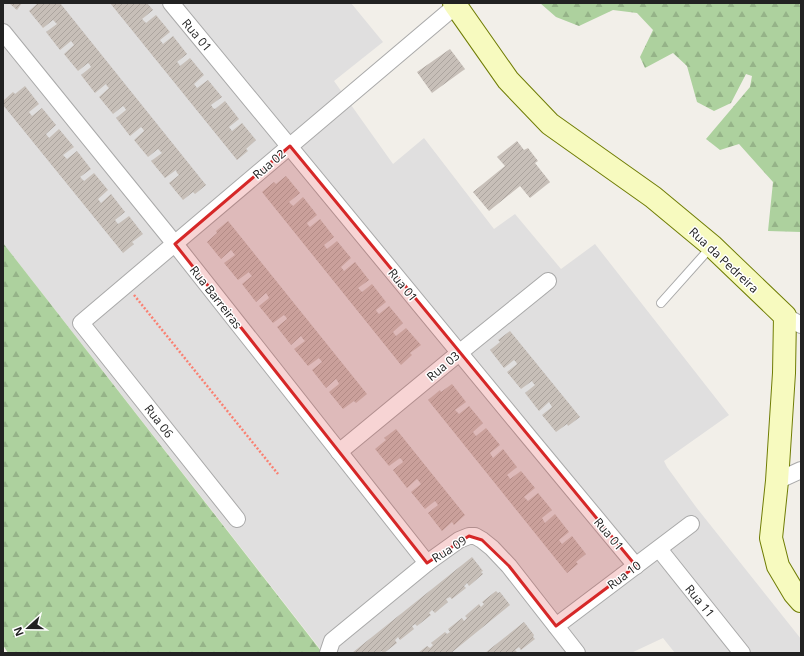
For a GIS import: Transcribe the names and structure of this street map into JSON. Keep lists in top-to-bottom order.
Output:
{
  "streets": {
    "street": [
      "Rua 01",
      "Rua 02",
      "Rua da Pedreira",
      "Rua Barreiras",
      "Rua 03",
      "Rua 06",
      "Rua 09",
      "Rua 10",
      "Rua 11"
    ]
  },
  "crossings": [
    ["Rua 01", "Rua 02"],
    ["Rua 01", "Rua 03"],
    ["Rua 01", "Rua 10"],
    ["Rua 02", "Rua da Pedreira"],
    ["Rua 02", "Rua Barreiras"],
    ["Rua 02", "Rua 06"],
    ["Rua Barreiras", "Rua 03"],
    ["Rua Barreiras", "Rua 09"],
    ["Rua 09", "Rua 10"],
    ["Rua 10", "Rua 11"]
  ],
  "north": "left"
}
